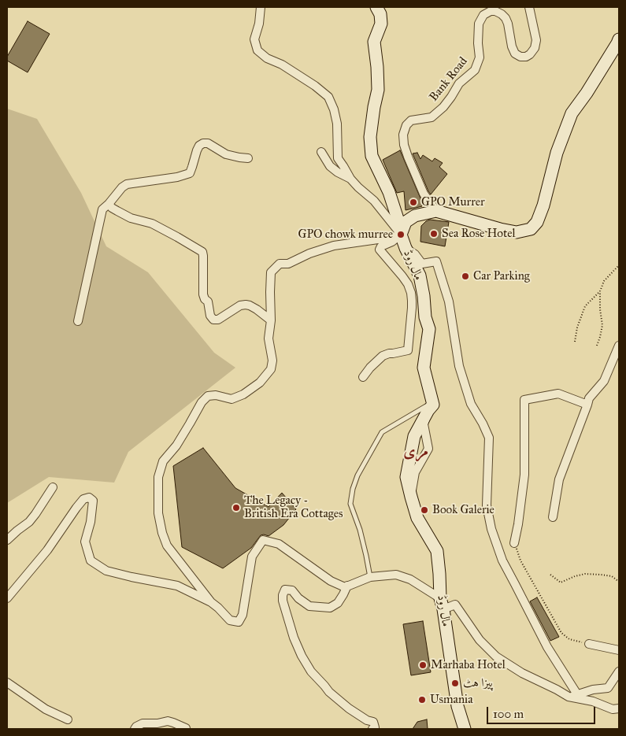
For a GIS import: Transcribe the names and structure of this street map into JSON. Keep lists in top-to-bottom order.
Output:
{
  "streets": {
    "main road": ["مال روڈ"],
    "street": ["Bank Road"]
  },
  "districts": ["مری"],
  "places": [
    "GPO Murrer",
    "Sea Rose Hotel",
    "GPO chowk murree",
    "Car Parking",
    "The Legacy - British Era Cottages",
    "Book Galerie",
    "Marhaba Hotel",
    "پیزا ہٹ",
    "Usmania"
  ],
  "scale_bar": "100 m"
}
